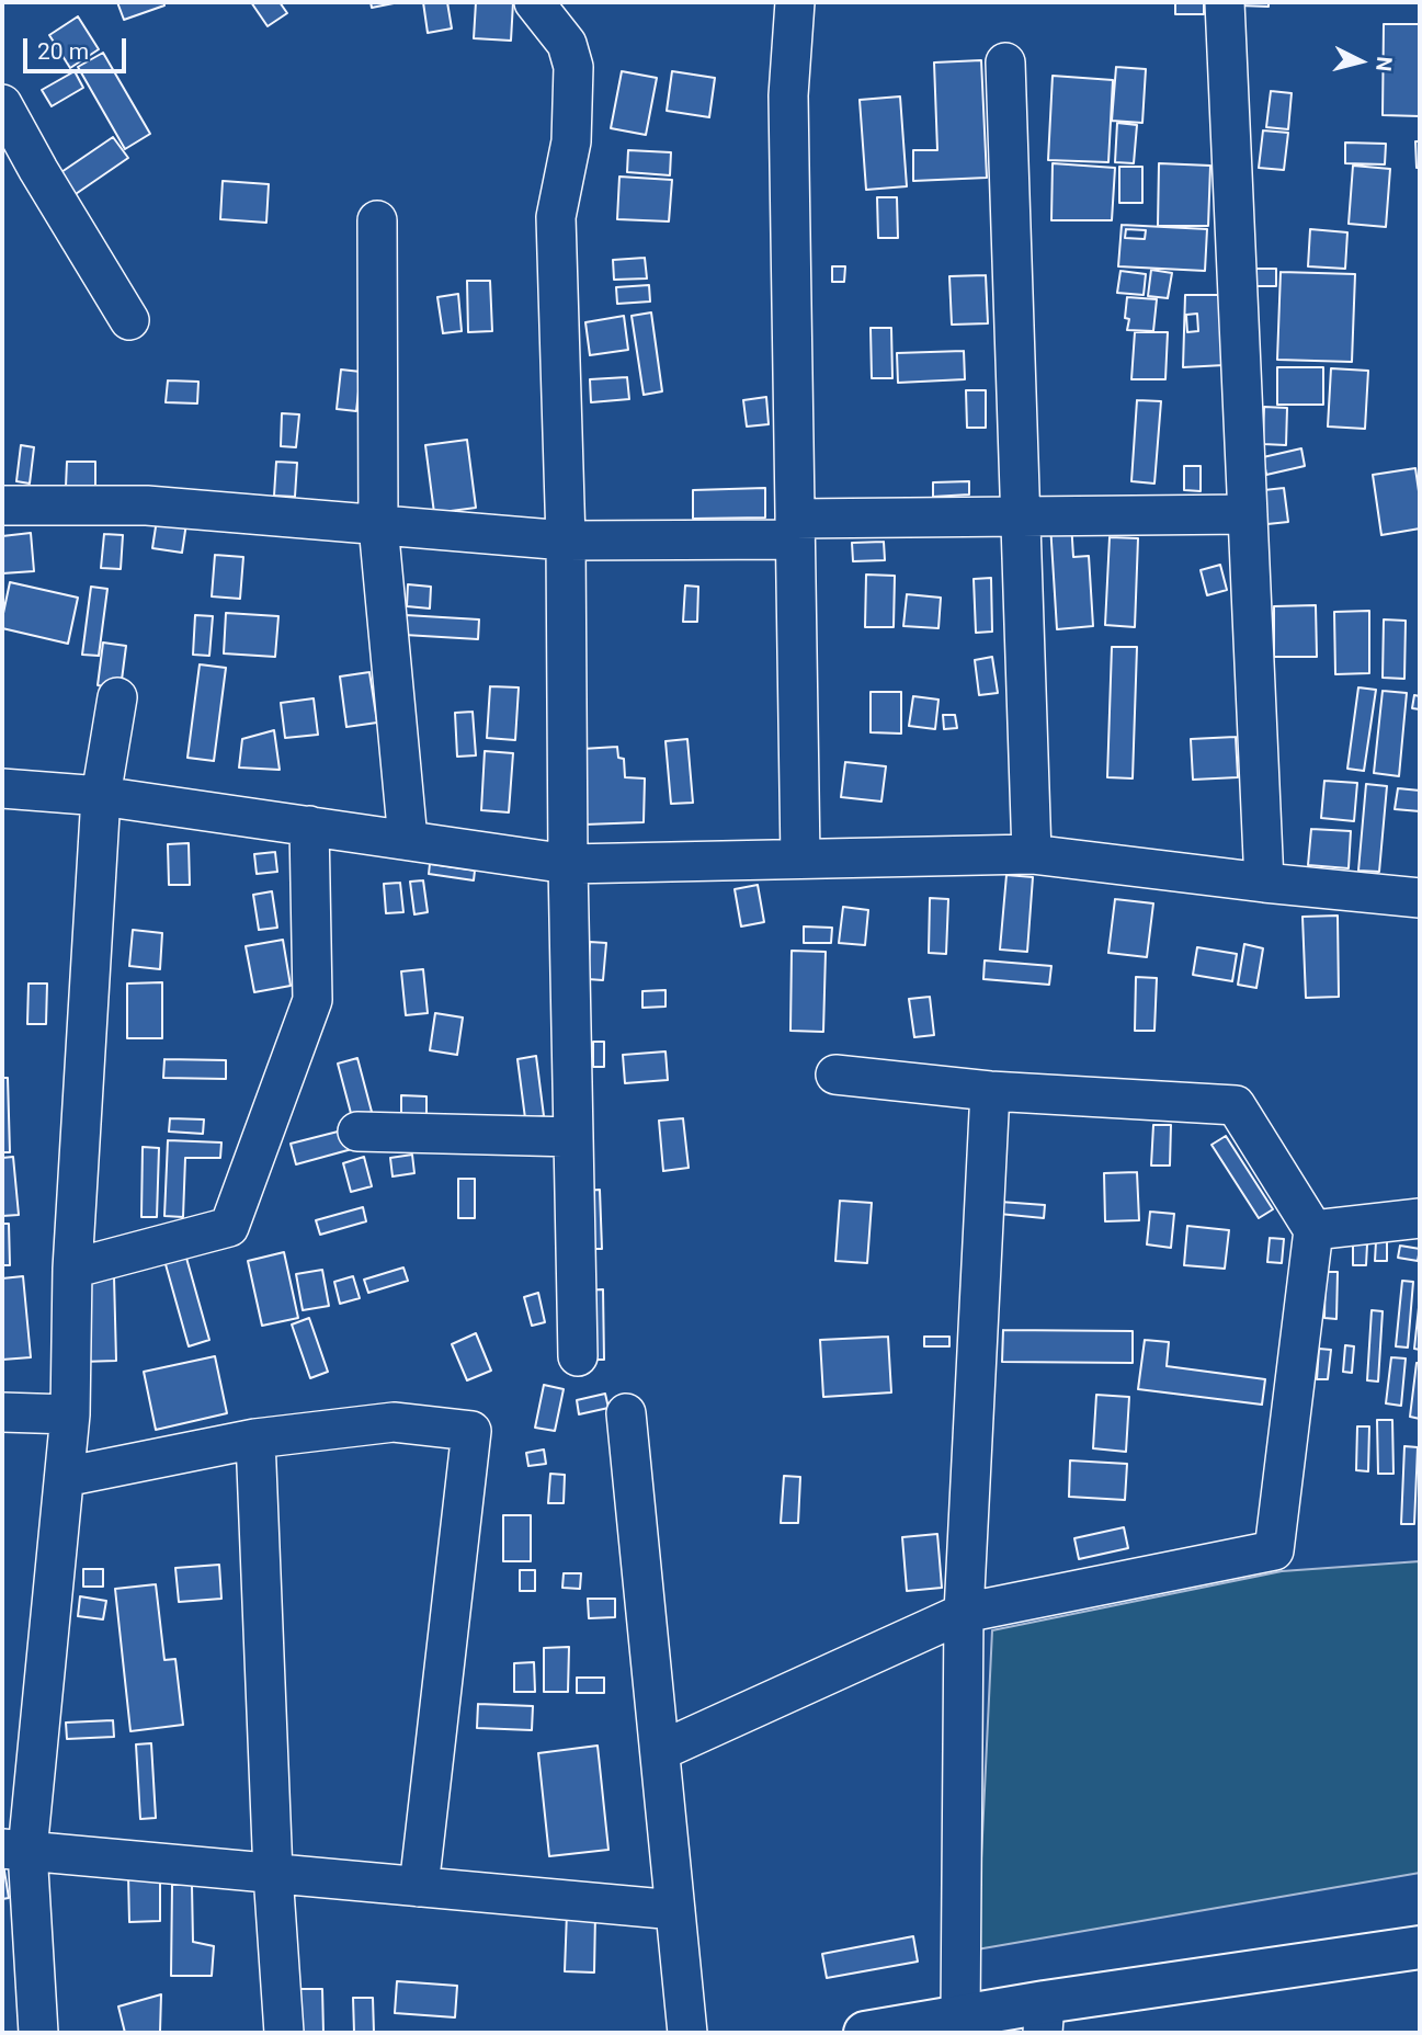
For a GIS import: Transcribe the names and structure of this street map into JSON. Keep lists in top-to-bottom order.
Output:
{
  "scale_bar": "20 m",
  "north": "right"
}
